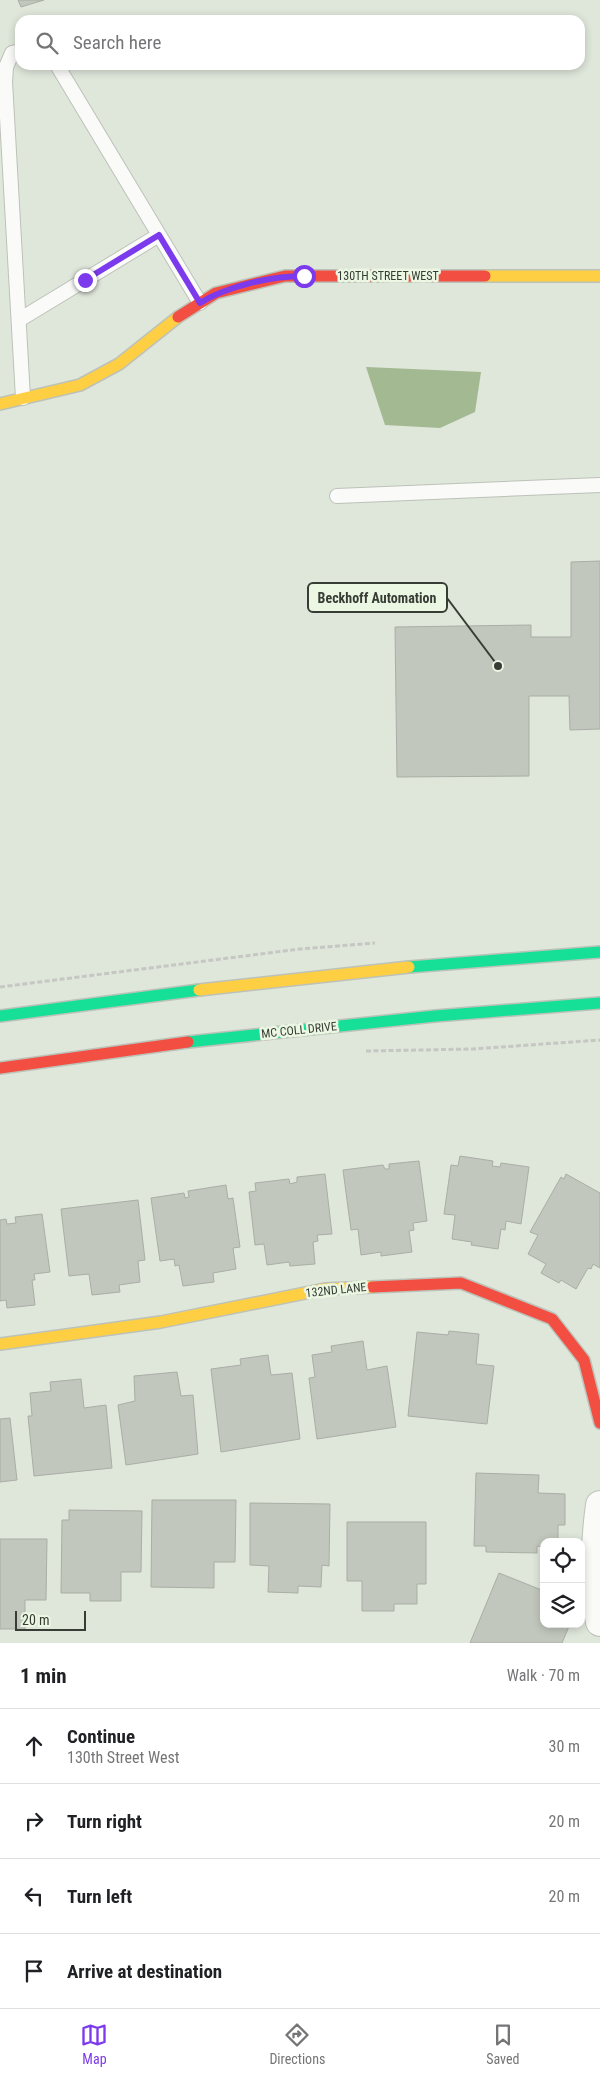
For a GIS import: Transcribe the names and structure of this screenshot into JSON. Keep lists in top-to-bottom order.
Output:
{
  "streets": {
    "street": ["130TH STREET WEST", "MC COLL DRIVE", "132ND LANE"]
  },
  "places": ["Beckhoff Automation"],
  "scale_bar": "20 m",
  "page": {
    "search": "Search here",
    "scale": "20 m",
    "heading": ["1 min", "Walk · 70 m"],
    "list": [
      ["Continue", "130th Street West", "30 m"],
      ["Turn right", "20 m"],
      ["Turn left", "20 m"],
      "Arrive at destination"
    ],
    "nav": ["Map", "Directions", "Saved"]
  }
}
